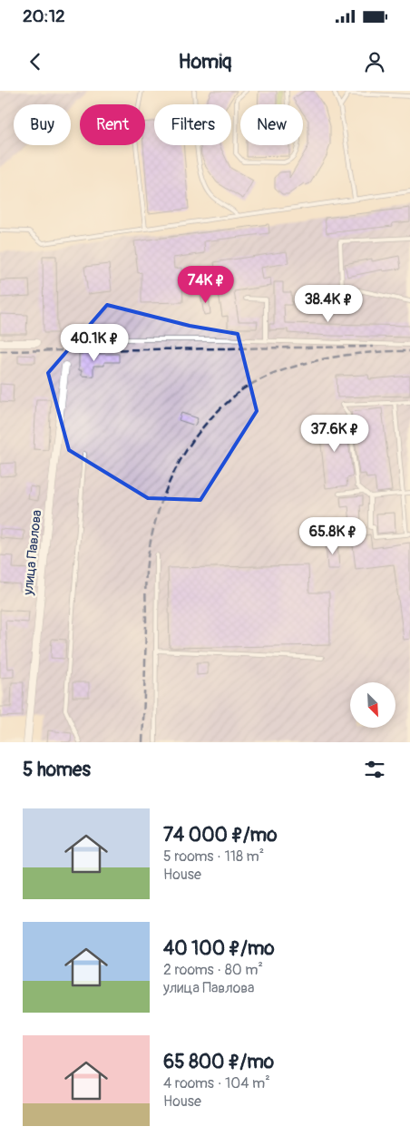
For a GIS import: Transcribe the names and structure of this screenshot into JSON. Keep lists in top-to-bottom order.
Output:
{
  "streets": {
    "street": ["улица Павлова"]
  },
  "north": "bottom right",
  "page": {
    "status": "20:12",
    "header": "Homiq",
    "chip": [
      "Buy",
      "Rent",
      "Filters",
      "New"
    ],
    "price": [
      "74K ₽",
      "38.4K ₽",
      "40.1K ₽",
      "37.6K ₽",
      "65.8K ₽"
    ],
    "heading": "5 homes",
    "list": [
      {
        "name": "74 000 ₽/mo",
        "note": "5 rooms · 118 m² · House"
      },
      {
        "name": "40 100 ₽/mo",
        "note": "2 rooms · 80 m² · улица Павлова"
      },
      {
        "name": "65 800 ₽/mo",
        "note": "4 rooms · 104 m² · House"
      }
    ]
  }
}
